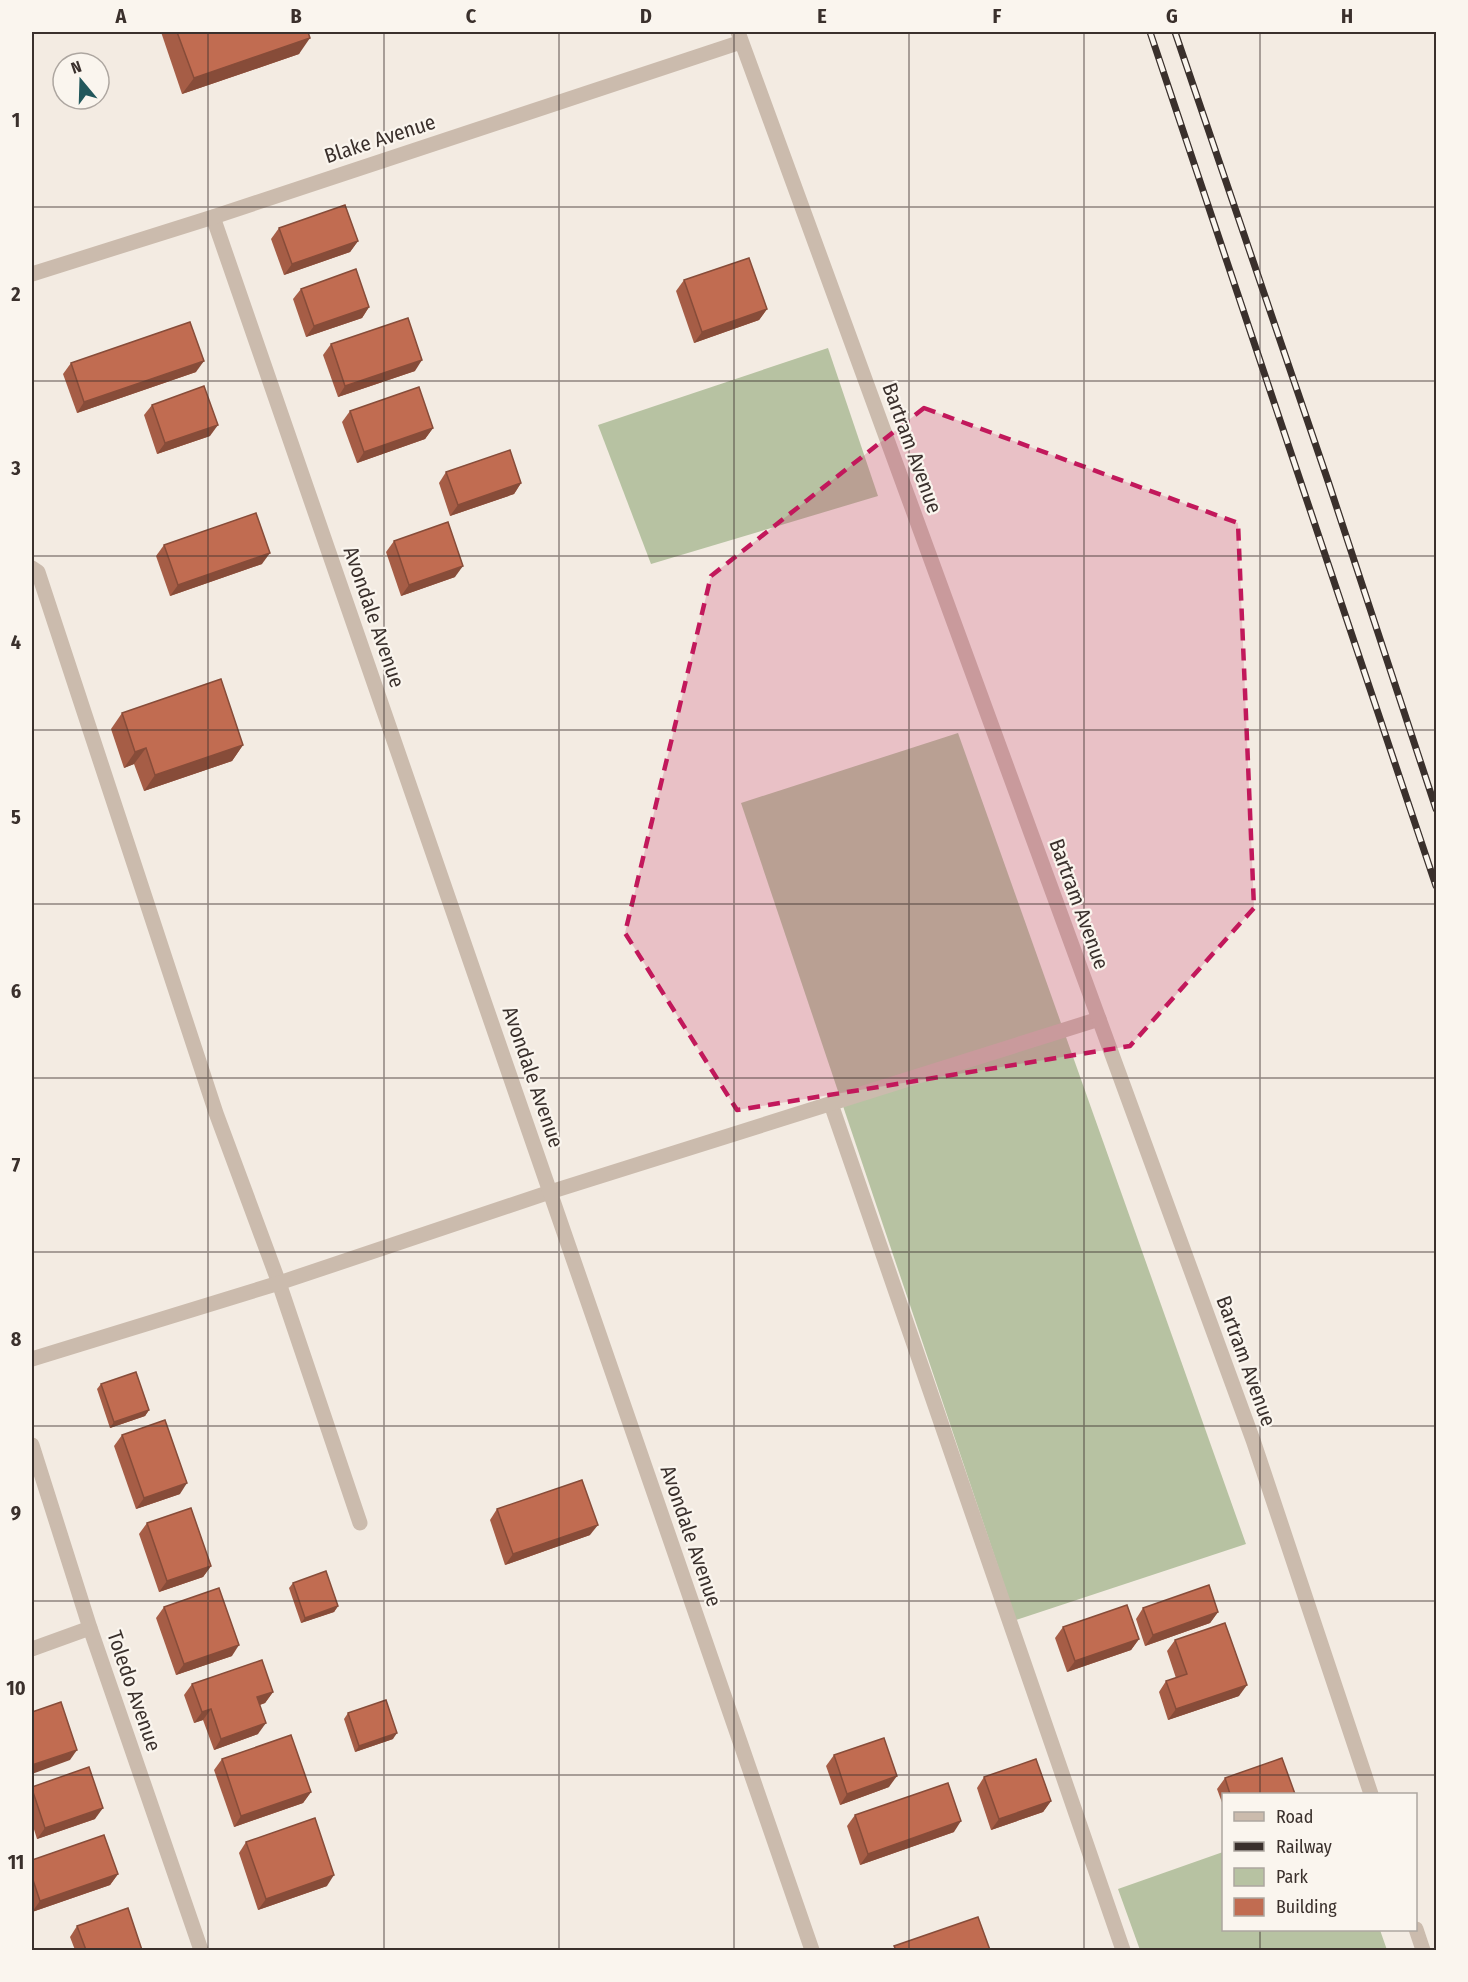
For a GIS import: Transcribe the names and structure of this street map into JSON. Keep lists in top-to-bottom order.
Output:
{
  "streets": {
    "street": [
      "Blake Avenue",
      "Bartram Avenue",
      "Avondale Avenue",
      "Toledo Avenue"
    ]
  },
  "crossings": [
    ["Blake Avenue", "Bartram Avenue"],
    ["Blake Avenue", "Avondale Avenue"]
  ],
  "legend": [
    "Road",
    "Railway",
    "Park",
    "Building"
  ],
  "north": "top",
  "grid": {
    "columns": [
      "A",
      "B",
      "C",
      "D",
      "E",
      "F",
      "G",
      "H"
    ],
    "rows": [
      "1",
      "2",
      "3",
      "4",
      "5",
      "6",
      "7",
      "8",
      "9",
      "10",
      "11"
    ]
  }
}
